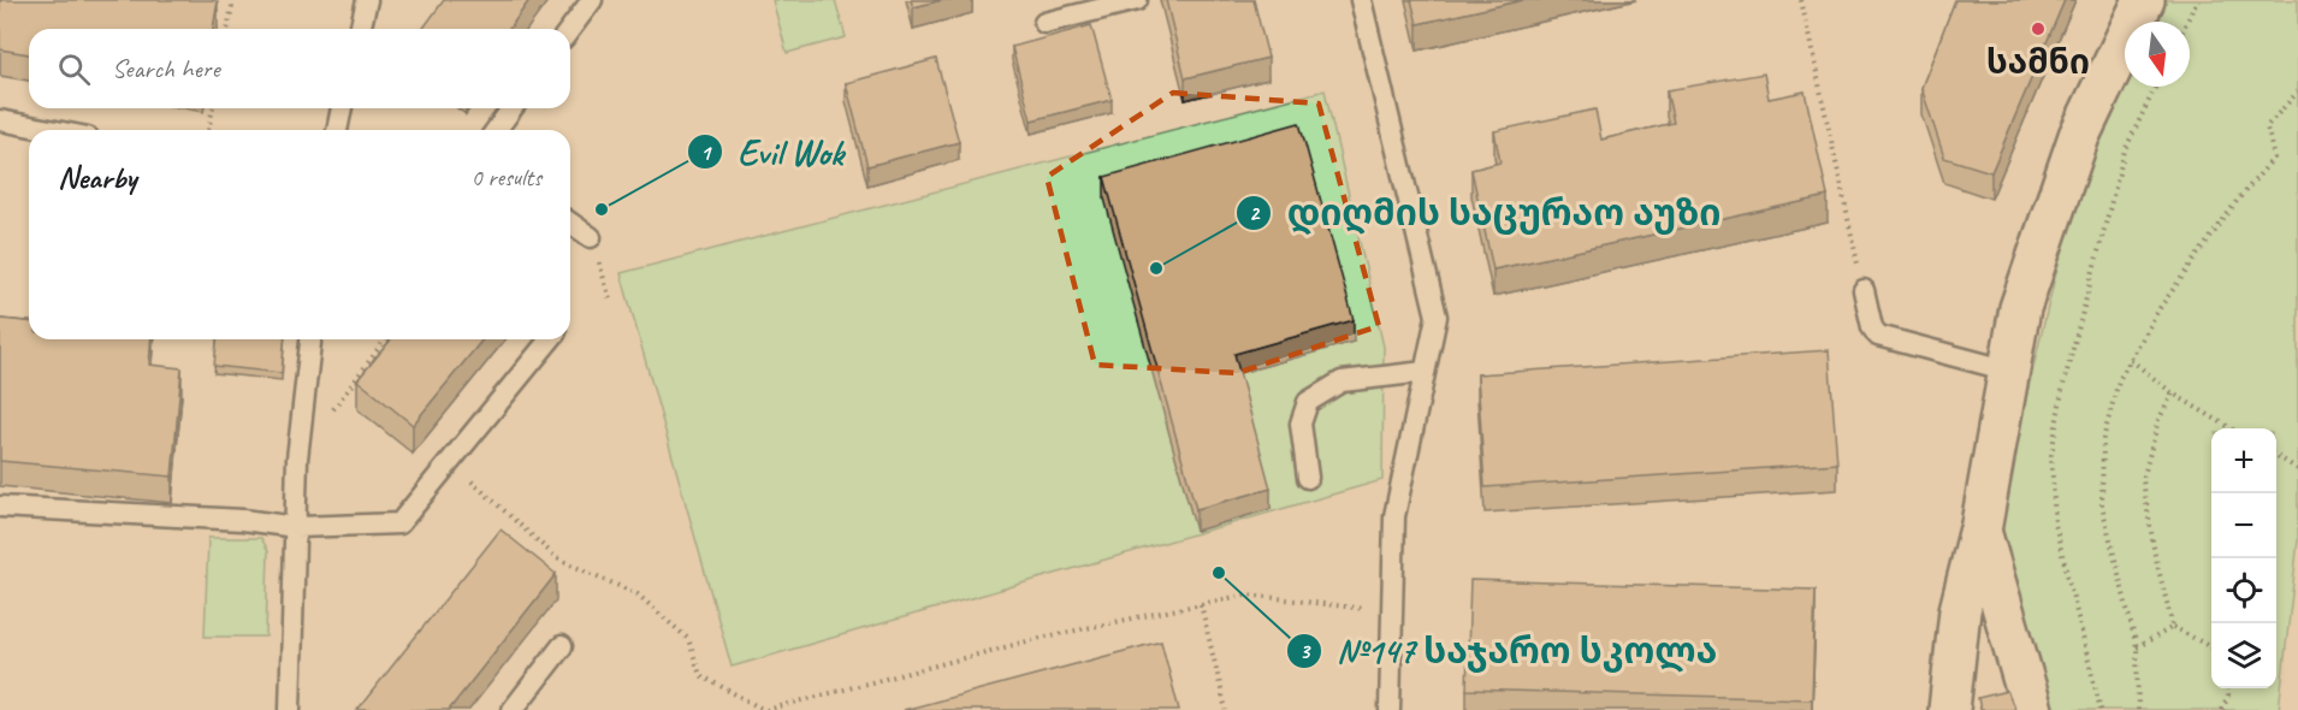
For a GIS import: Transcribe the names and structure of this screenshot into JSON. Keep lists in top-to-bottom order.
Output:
{
  "places": [
    "სამნი",
    "Evil Wok",
    "დიღმის საცურაო აუზი",
    "№147 საჯარო სკოლა"
  ],
  "north": "bottom",
  "page": {
    "search": "Search here",
    "heading": ["Nearby", "0 results"],
    "map_buttons": ["+", "−"]
  }
}
